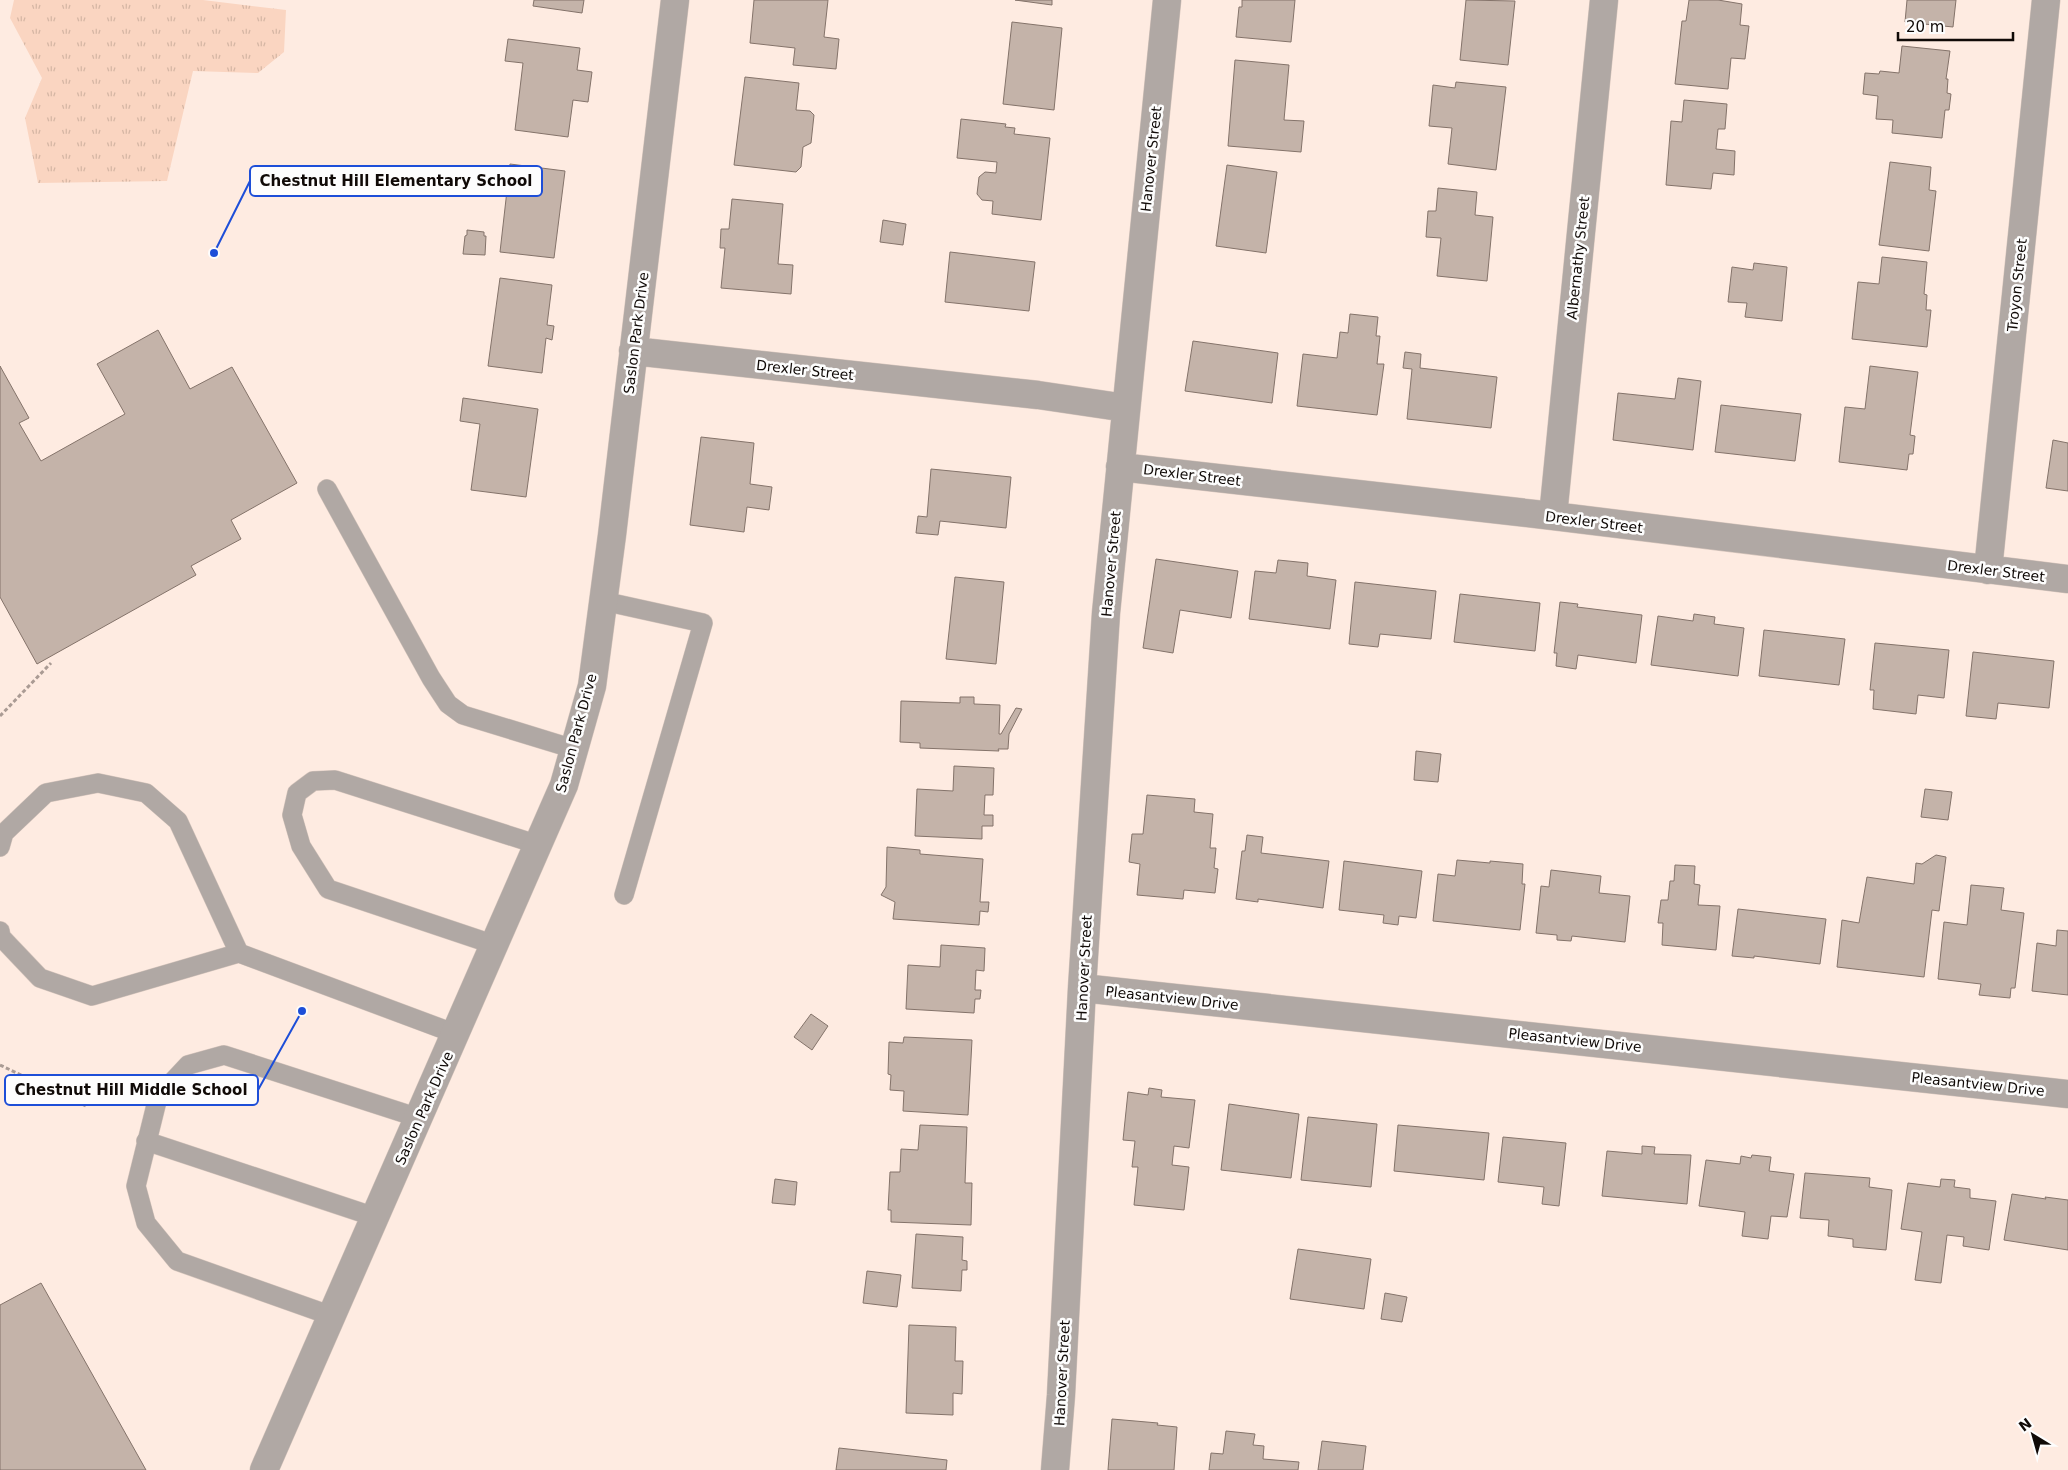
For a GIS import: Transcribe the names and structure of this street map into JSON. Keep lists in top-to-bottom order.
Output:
{
  "streets": {
    "street": [
      "Hanover Street",
      "Albernathy Street",
      "Troyon Street",
      "Saslon Park Drive",
      "Drexler Street",
      "Pleasantview Drive"
    ]
  },
  "crossings": [
    ["Hanover Street", "Drexler Street"],
    ["Hanover Street", "Pleasantview Drive"],
    ["Albernathy Street", "Drexler Street"],
    ["Troyon Street", "Drexler Street"],
    ["Saslon Park Drive", "Drexler Street"]
  ],
  "places": ["Chestnut Hill Elementary School", "Chestnut Hill Middle School"],
  "scale_bar": "20 m",
  "north": "top left"
}
